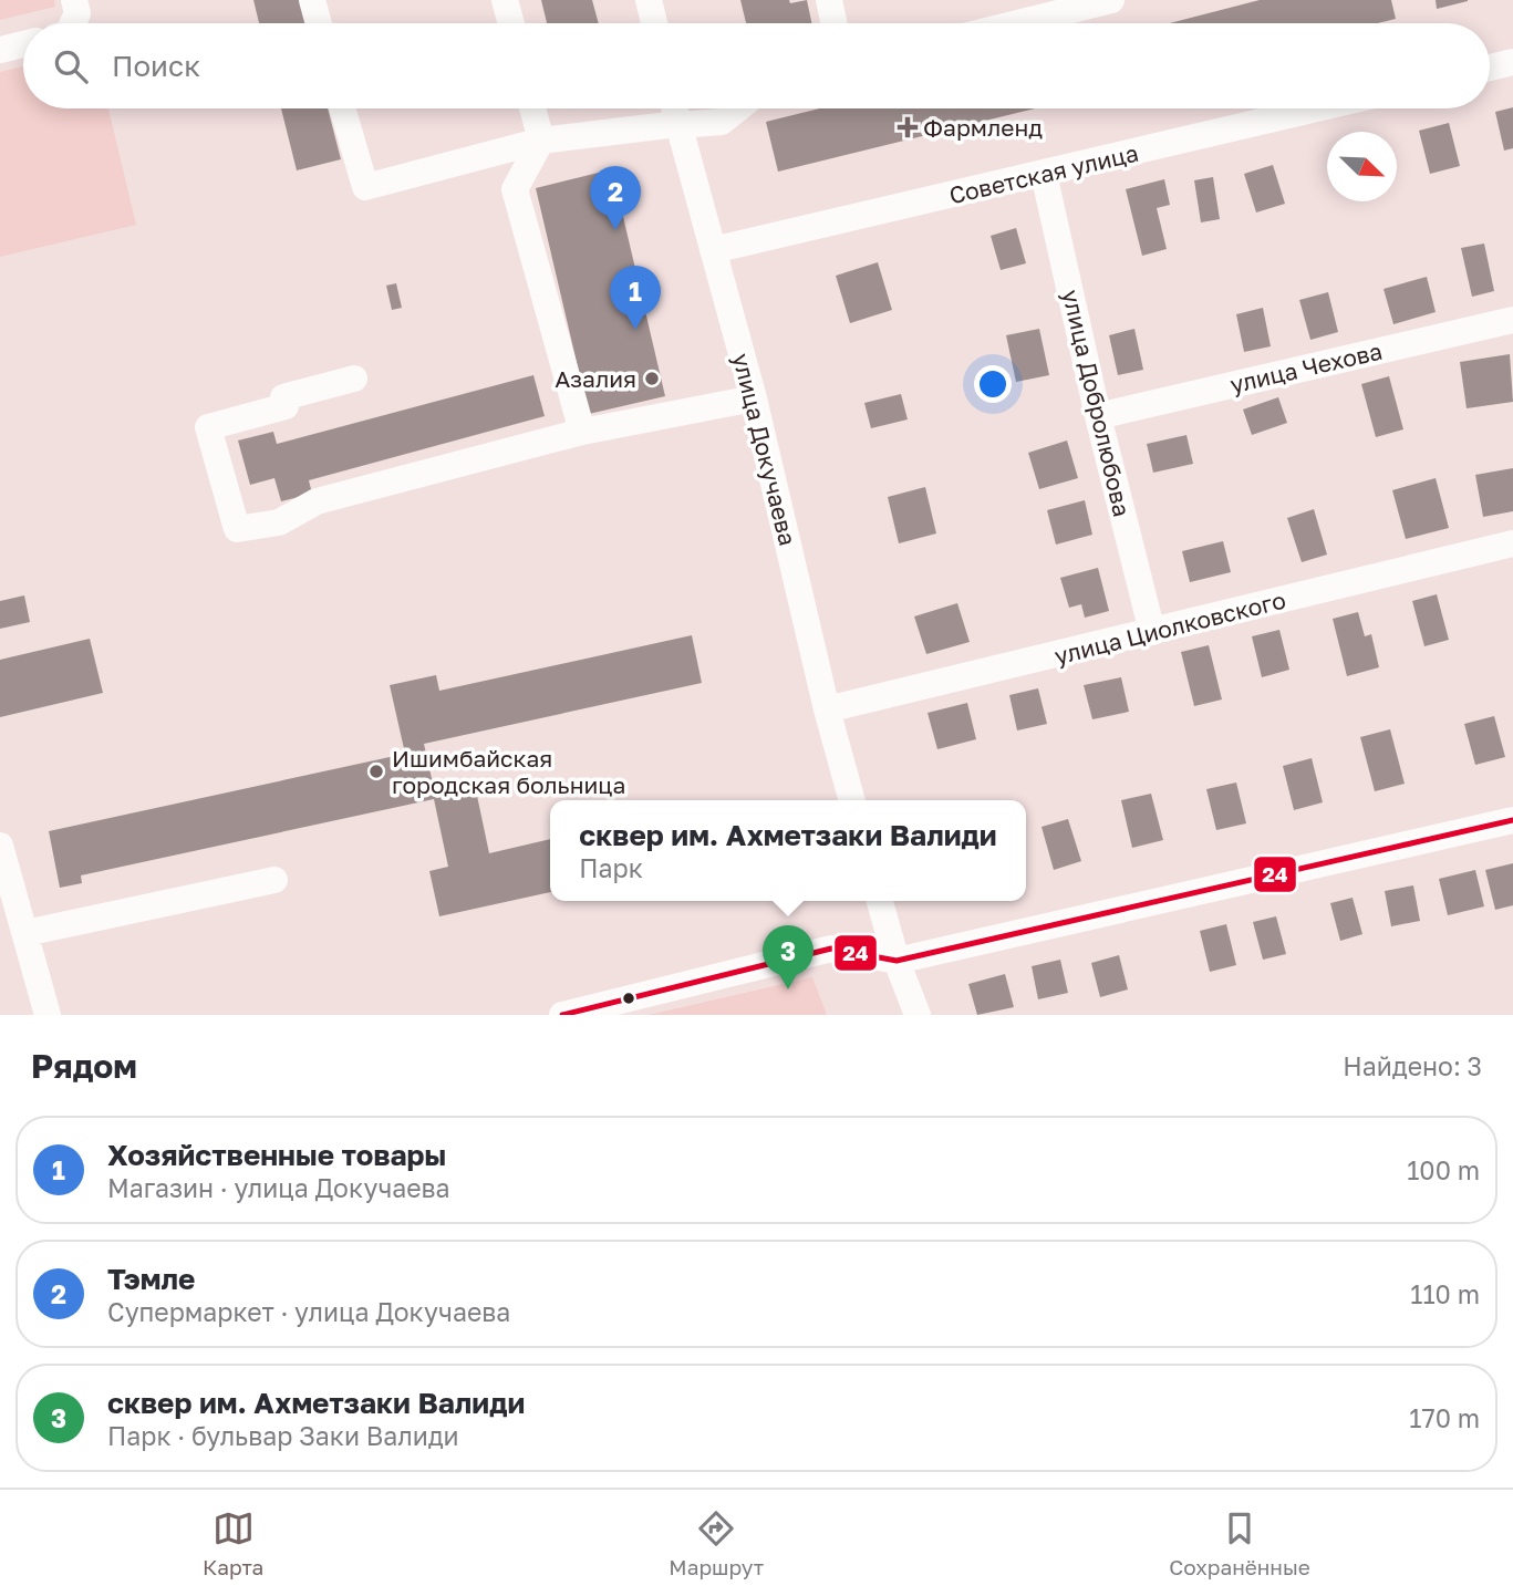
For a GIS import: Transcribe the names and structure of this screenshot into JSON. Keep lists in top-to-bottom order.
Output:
{
  "streets": {
    "street": [
      "Советская улица",
      "улица Чехова",
      "улица Добролюбова",
      "улица Докучаева",
      "улица Циолковского"
    ]
  },
  "crossings": [
    ["Советская улица", "улица Добролюбова"],
    ["Советская улица", "улица Докучаева"],
    ["улица Чехова", "улица Добролюбова"],
    ["улица Добролюбова", "улица Циолковского"],
    ["улица Докучаева", "улица Циолковского"]
  ],
  "places": {
    "health": ["Фармленд"],
    "other": ["Азалия", "Ишимбайская городская больница"]
  },
  "lines": ["transit line 24"],
  "north": "bottom right",
  "page": {
    "search": "Поиск",
    "pins": ["2", "1", "3"],
    "popup": ["сквер им. Ахметзаки Валиди", "Парк"],
    "heading": ["Рядом", "Найдено: 3"],
    "list": [
      {
        "mark": "1",
        "name": "Хозяйственные товары",
        "note": "Магазин · улица Докучаева",
        "value": "100 m"
      },
      {
        "mark": "2",
        "name": "Тэмле",
        "note": "Супермаркет · улица Докучаева",
        "value": "110 m"
      },
      {
        "mark": "3",
        "name": "сквер им. Ахметзаки Валиди",
        "note": "Парк · бульвар Заки Валиди",
        "value": "170 m"
      }
    ],
    "nav": ["Карта", "Маршрут", "Сохранённые"]
  }
}
